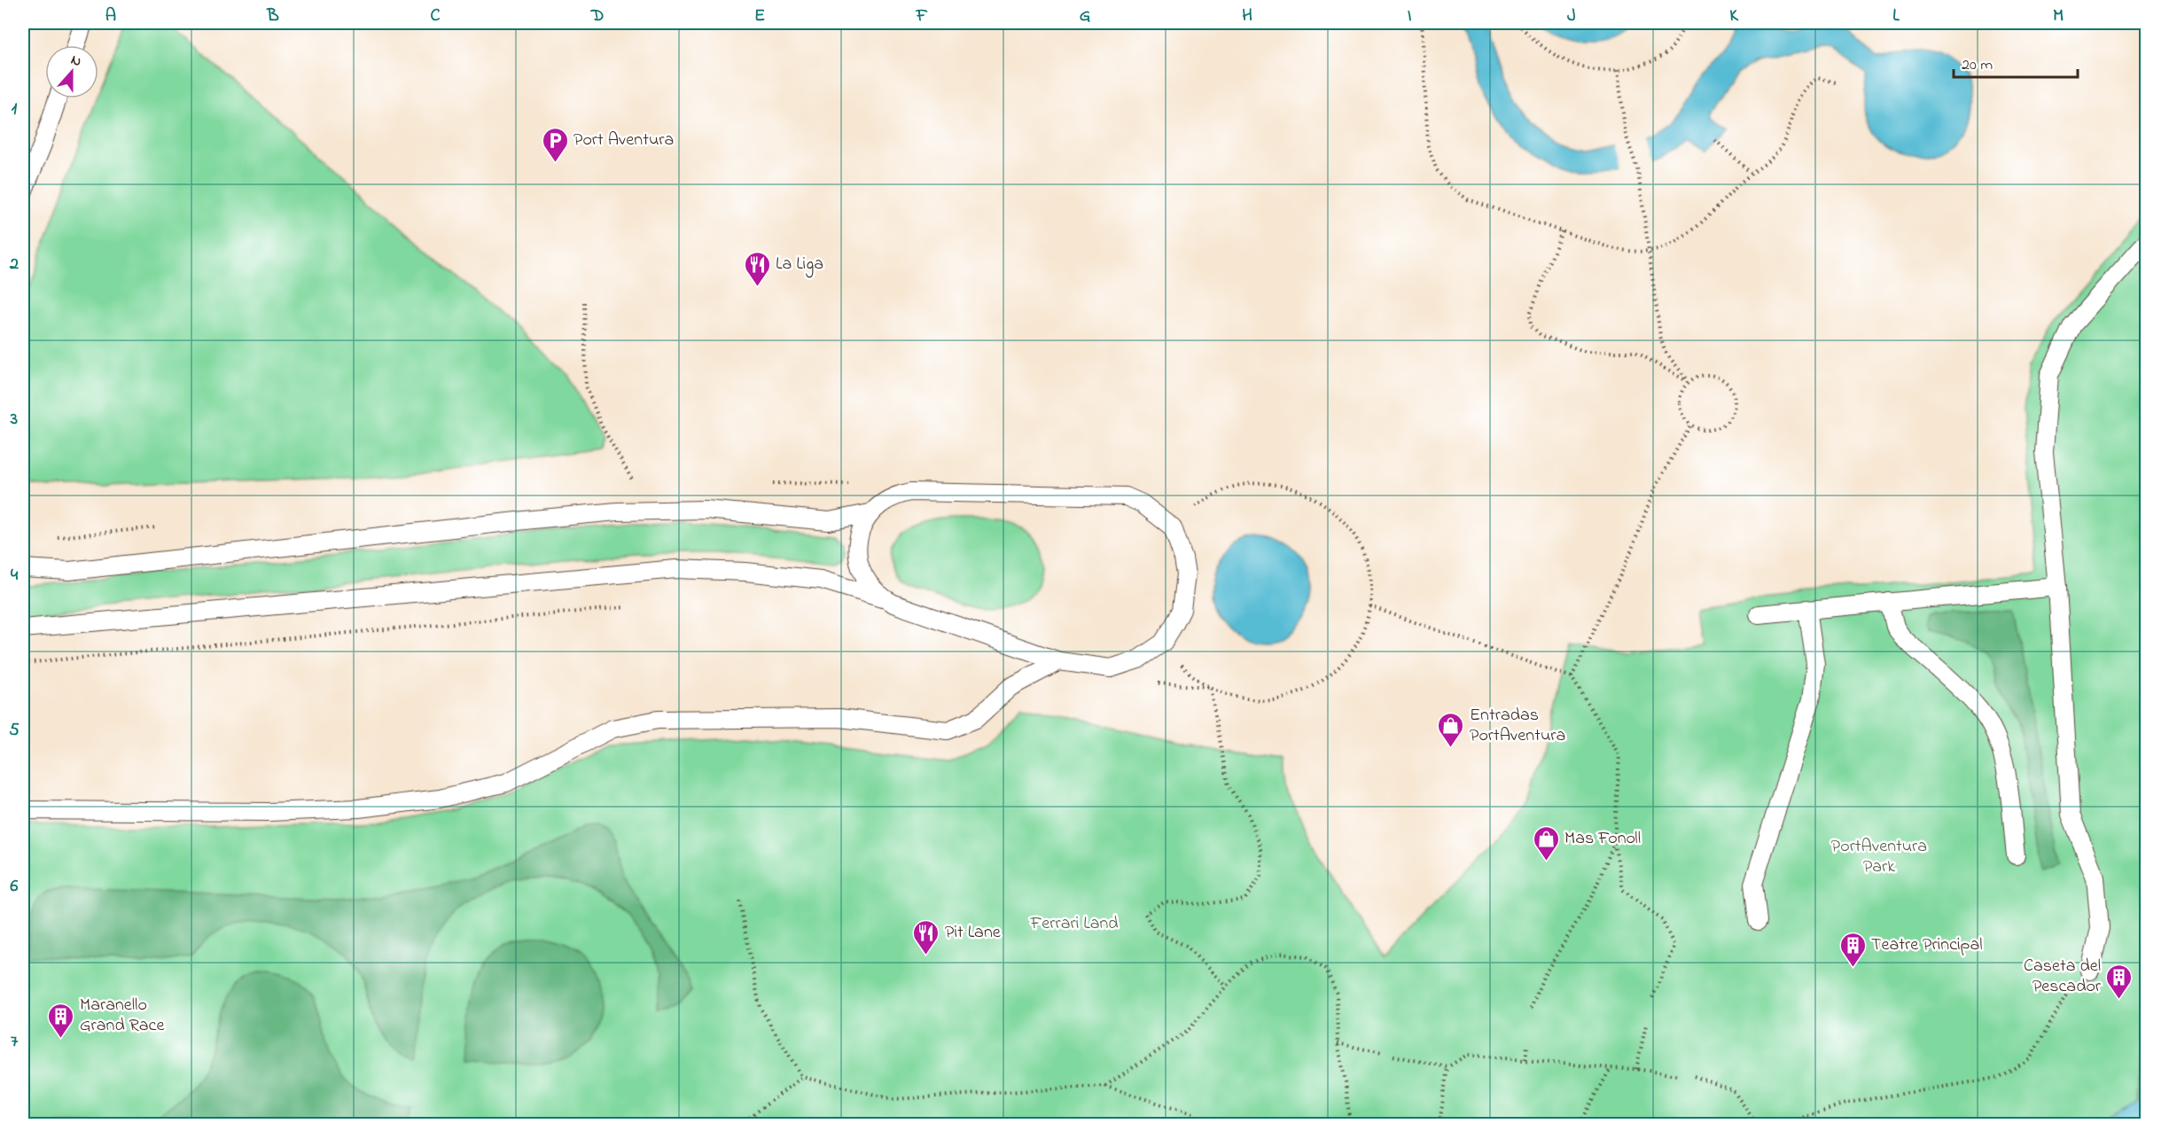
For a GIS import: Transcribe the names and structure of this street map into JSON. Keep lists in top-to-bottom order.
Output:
{
  "parks": ["PortAventura Park", "Ferrari Land"],
  "places": {
    "parking": ["Port Aventura"],
    "restaurant": ["La Liga", "Pit Lane"],
    "shop": ["Entradas PortAventura", "Mas Fonoll"],
    "building": ["Teatre Principal", "Caseta del Pescador", "Maranello Grand Race"]
  },
  "scale_bar": "20 m",
  "north": "top",
  "grid": {
    "columns": [
      "A",
      "B",
      "C",
      "D",
      "E",
      "F",
      "G",
      "H",
      "I",
      "J",
      "K",
      "L",
      "M"
    ],
    "rows": [
      "1",
      "2",
      "3",
      "4",
      "5",
      "6",
      "7"
    ]
  }
}
